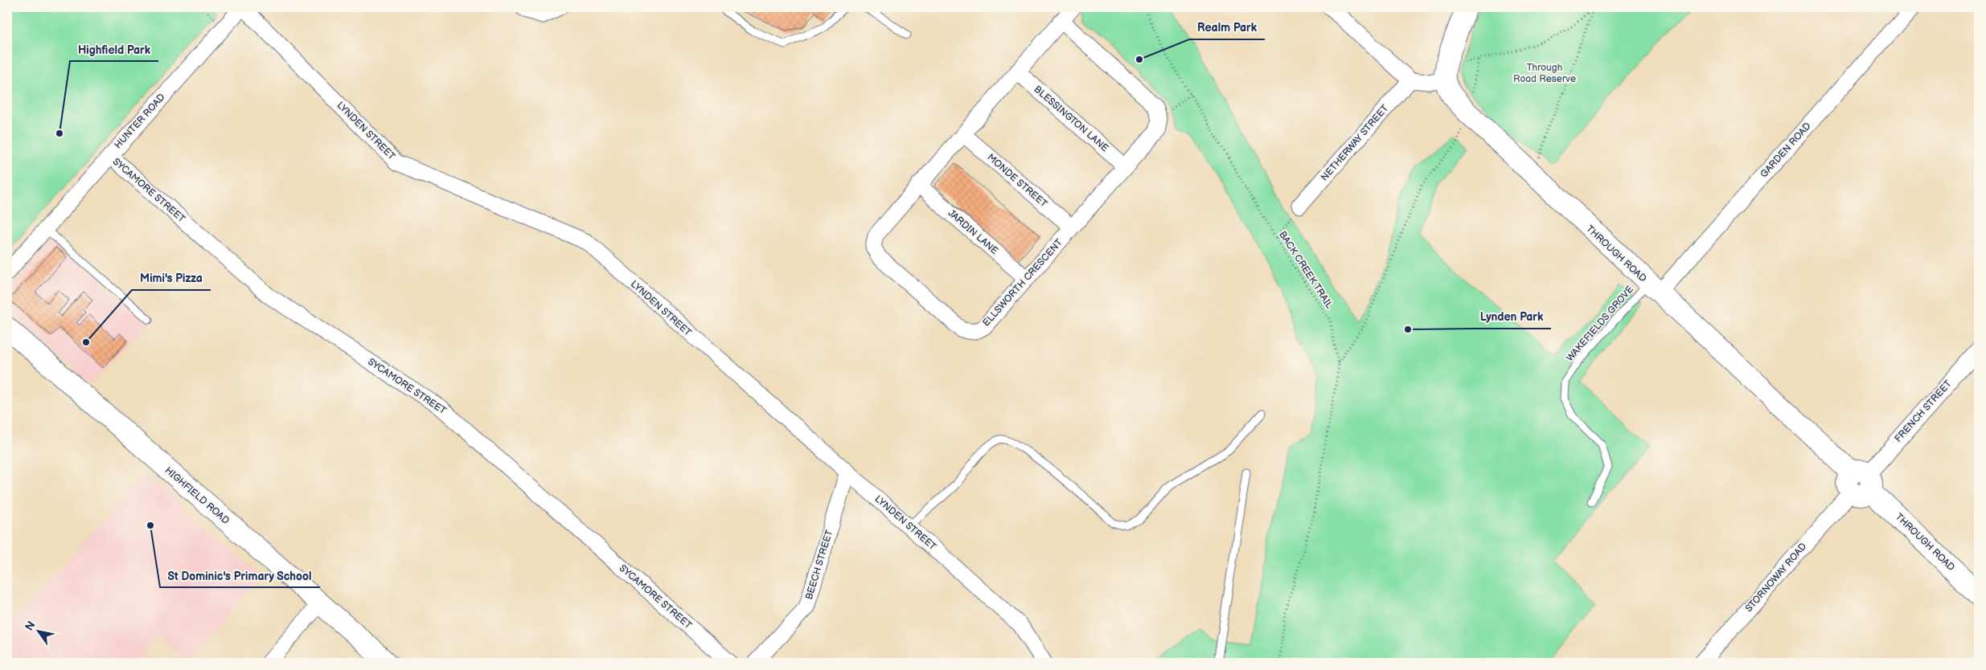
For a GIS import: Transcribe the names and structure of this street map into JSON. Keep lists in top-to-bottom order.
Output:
{
  "streets": {
    "street": [
      "BLESSINGTON LANE",
      "HUNTER ROAD",
      "LYNDEN STREET",
      "NETHERWAY STREET",
      "GARDEN ROAD",
      "MONDE STREET",
      "SYCAMORE STREET",
      "JARDIN LANE",
      "THROUGH ROAD",
      "ELLSWORTH CRESCENT",
      "FRENCH STREET",
      "HIGHFIELD ROAD",
      "BEECH STREET",
      "STORNOWAY ROAD"
    ],
    "lane": ["WAKEFIELDS GROVE"],
    "path": ["BACK CREEK TRAIL"]
  },
  "crossings": [
    ["BLESSINGTON LANE", "ELLSWORTH CRESCENT"],
    ["HUNTER ROAD", "LYNDEN STREET"],
    ["HUNTER ROAD", "SYCAMORE STREET"],
    ["LYNDEN STREET", "BEECH STREET"],
    ["GARDEN ROAD", "THROUGH ROAD"],
    ["GARDEN ROAD", "WAKEFIELDS GROVE"],
    ["MONDE STREET", "ELLSWORTH CRESCENT"],
    ["JARDIN LANE", "ELLSWORTH CRESCENT"],
    ["THROUGH ROAD", "WAKEFIELDS GROVE"],
    ["THROUGH ROAD", "FRENCH STREET"],
    ["THROUGH ROAD", "STORNOWAY ROAD"],
    ["FRENCH STREET", "STORNOWAY ROAD"]
  ],
  "parks": ["Through Road Reserve"],
  "places": [
    "Realm Park",
    "Highfield Park",
    "Lynden Park",
    "Mimi's Pizza",
    "St Dominic's Primary School"
  ],
  "north": "top left"
}
